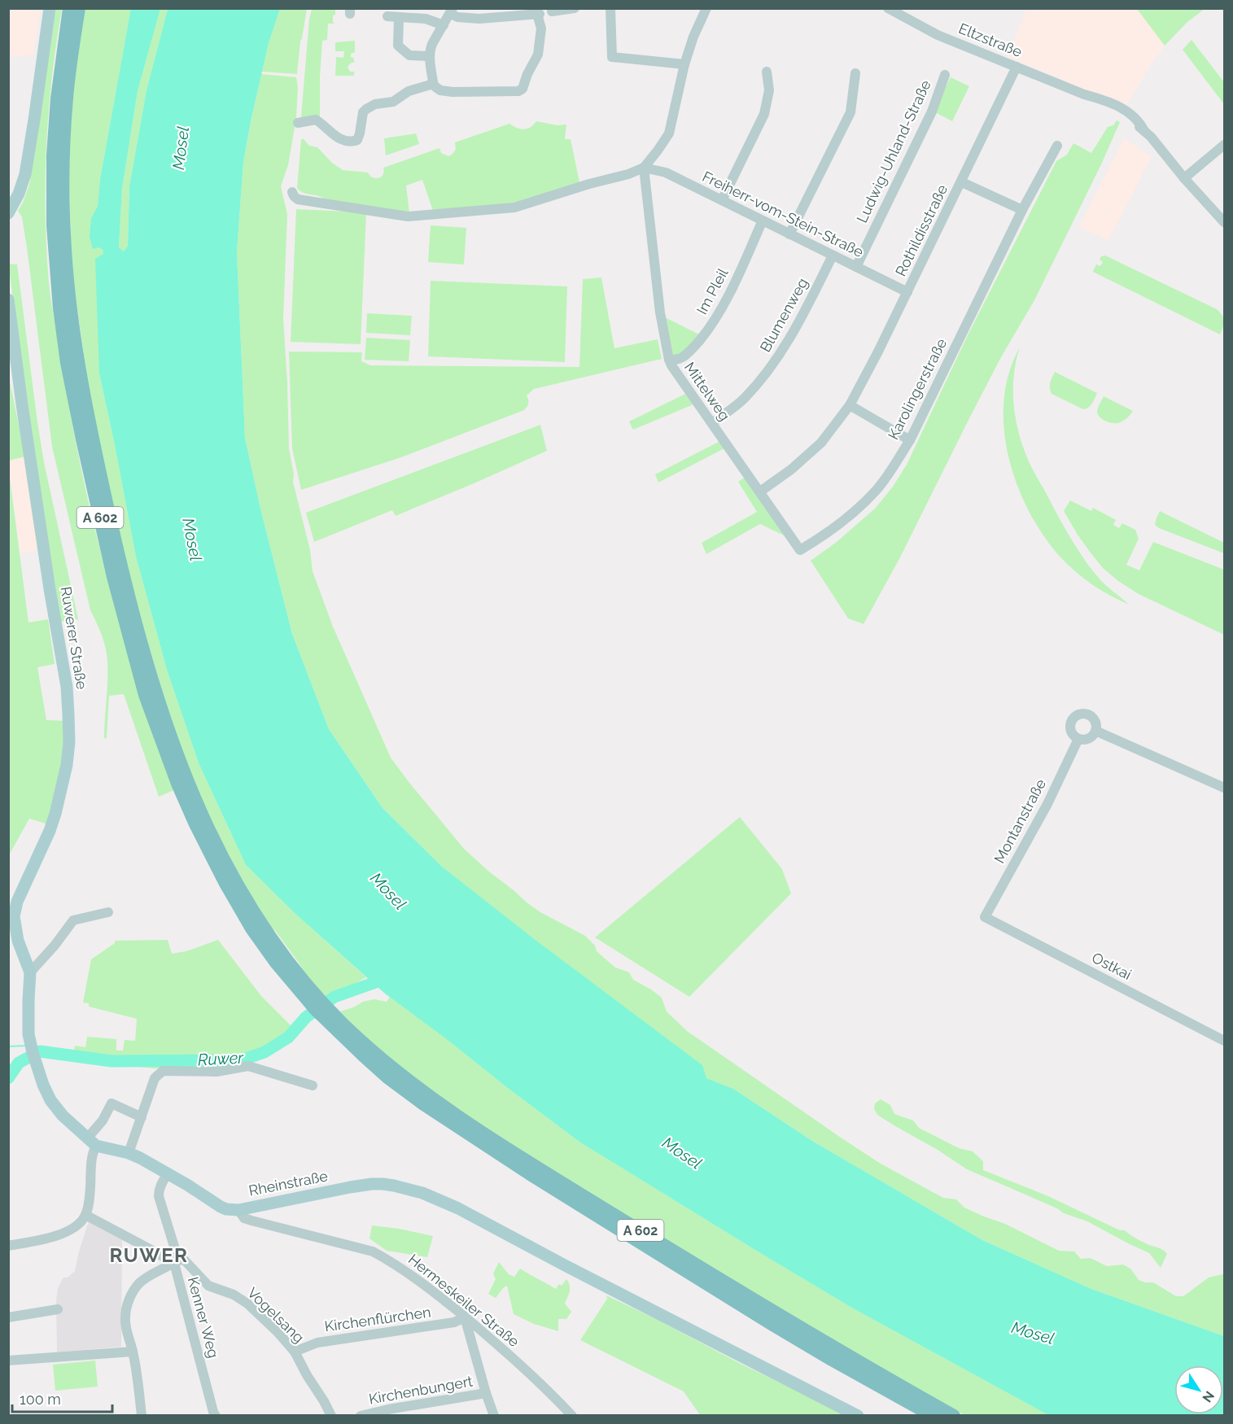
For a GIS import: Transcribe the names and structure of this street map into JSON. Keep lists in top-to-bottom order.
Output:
{
  "streets": {
    "highway": ["A 602"],
    "main road": ["Ruwerer Straße", "Rheinstraße"],
    "street": [
      "Eltzstraße",
      "Ludwig-Uhland-Straße",
      "Freiherr-vom-Stein-Straße",
      "Rothildisstraße",
      "Im Pleil",
      "Blumenweg",
      "Karolingerstraße",
      "Mittelweg",
      "Montanstraße",
      "Ostkai",
      "Hermeskeiler Straße",
      "Vogelsang",
      "Kenner Weg",
      "Kirchenflürchen",
      "Kirchenbungert"
    ]
  },
  "crossings": [
    ["Eltzstraße", "Rothildisstraße"],
    ["Ludwig-Uhland-Straße", "Freiherr-vom-Stein-Straße"],
    ["Freiherr-vom-Stein-Straße", "Rothildisstraße"],
    ["Freiherr-vom-Stein-Straße", "Im Pleil"],
    ["Freiherr-vom-Stein-Straße", "Blumenweg"],
    ["Freiherr-vom-Stein-Straße", "Mittelweg"],
    ["Rothildisstraße", "Mittelweg"],
    ["Im Pleil", "Mittelweg"],
    ["Blumenweg", "Mittelweg"],
    ["Karolingerstraße", "Mittelweg"],
    ["Ruwerer Straße", "Rheinstraße"],
    ["Montanstraße", "Ostkai"],
    ["Rheinstraße", "Hermeskeiler Straße"],
    ["Rheinstraße", "Kenner Weg"],
    ["Hermeskeiler Straße", "Kirchenflürchen"],
    ["Vogelsang", "Kenner Weg"],
    ["Vogelsang", "Kirchenflürchen"]
  ],
  "districts": ["RUWER"],
  "water": ["Mosel", "Ruwer"],
  "scale_bar": "100 m",
  "north": "bottom right"
}
